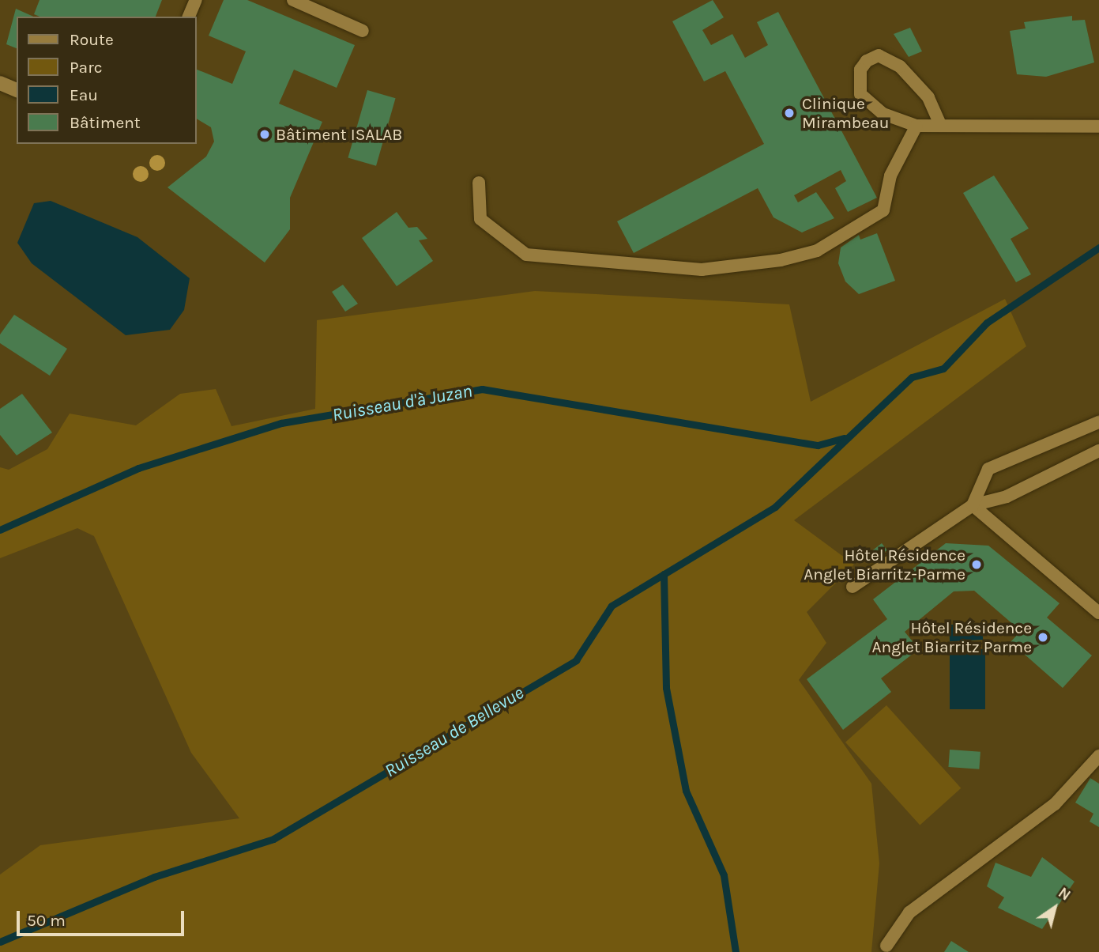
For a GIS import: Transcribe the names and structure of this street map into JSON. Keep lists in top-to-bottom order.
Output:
{
  "water": ["Ruisseau d'à Juzan", "Ruisseau de Bellevue"],
  "places": [
    "Clinique Mirambeau",
    "Bâtiment ISALAB",
    "Hôtel Résidence Anglet Biarritz-Parme",
    "Hôtel Résidence Anglet Biarritz Parme"
  ],
  "legend": [
    "Route",
    "Parc",
    "Eau",
    "Bâtiment"
  ],
  "scale_bar": "50 m",
  "north": "top right"
}
